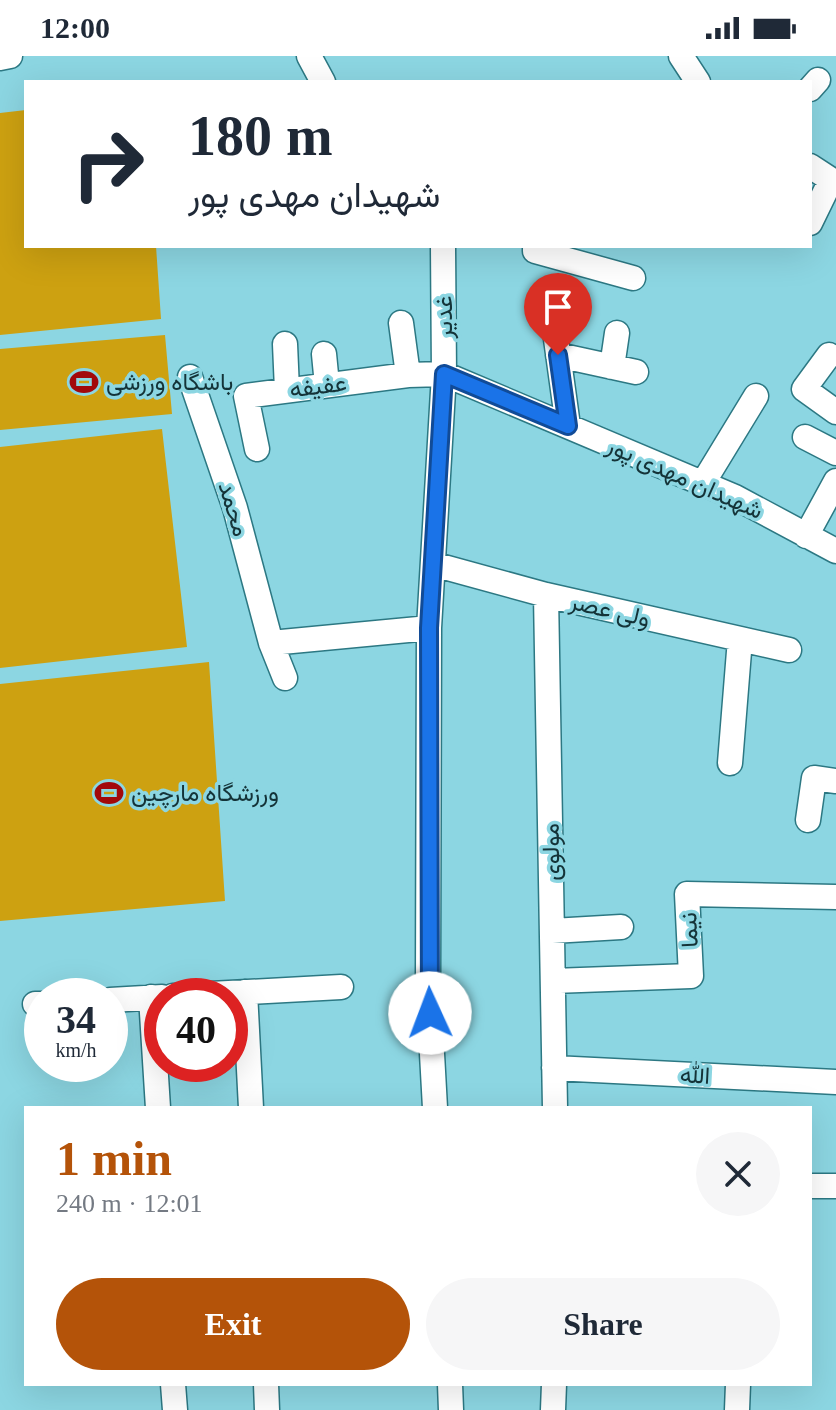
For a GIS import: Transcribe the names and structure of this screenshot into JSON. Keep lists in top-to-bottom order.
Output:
{
  "streets": {
    "street": [
      "غدیر",
      "عفیفه",
      "شهیدان مهدی پور",
      "محمد",
      "ولی عصر",
      "مولوی",
      "نیما",
      "الله"
    ]
  },
  "crossings": [
    ["غدیر", "عفیفه"],
    ["غدیر", "شهیدان مهدی پور"],
    ["غدیر", "ولی عصر"],
    ["عفیفه", "شهیدان مهدی پور"],
    ["ولی عصر", "مولوی"],
    ["مولوی", "نیما"],
    ["مولوی", "الله"]
  ],
  "places": {
    "sports": ["باشگاه ورزشی", "ورزشگاه مارچین"]
  },
  "page": {
    "status": "12:00",
    "turn": ["180 m", "شهیدان مهدی پور"],
    "speed": "34 km/h",
    "limit": "40",
    "heading": ["1 min", "240 m · 12:01"],
    "buttons": ["Exit", "Share"]
  }
}
